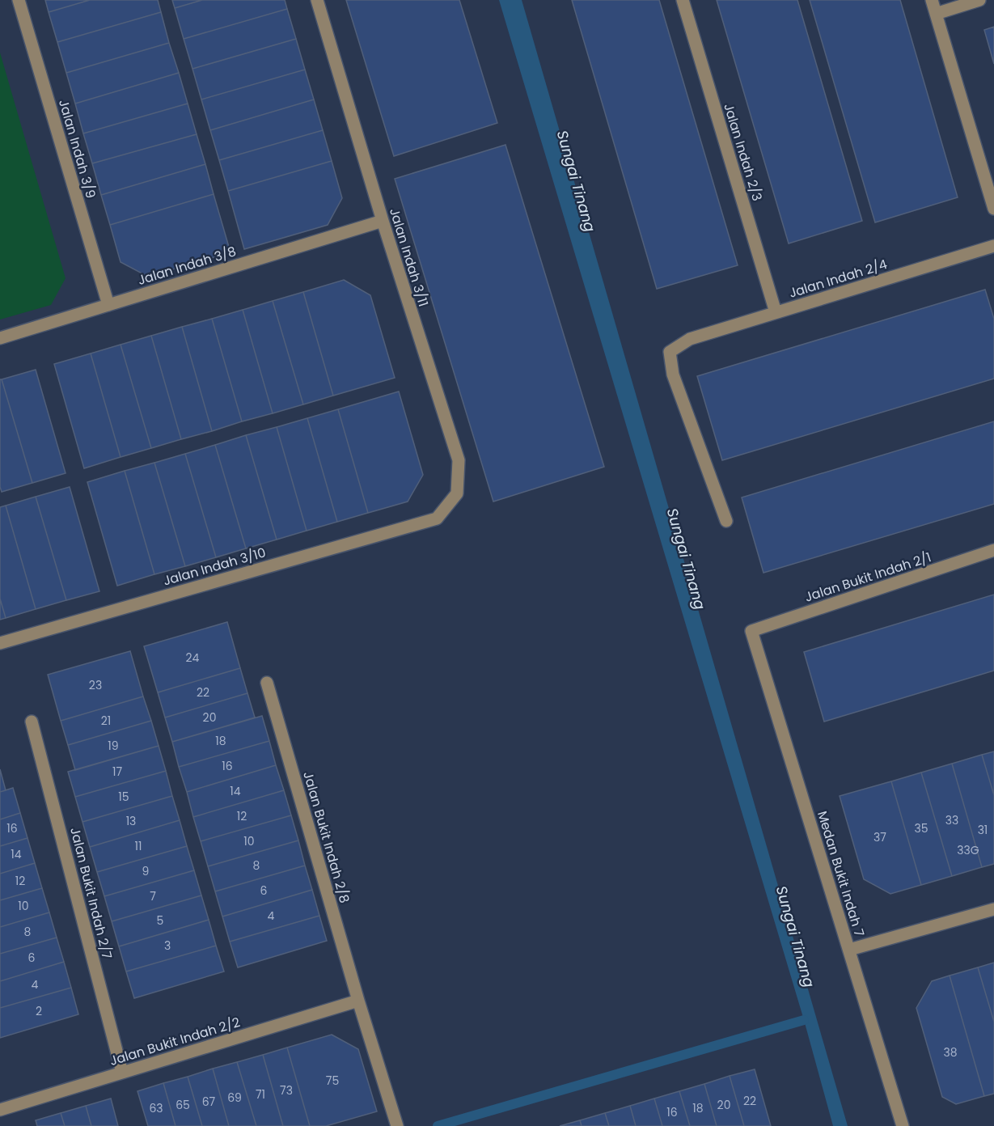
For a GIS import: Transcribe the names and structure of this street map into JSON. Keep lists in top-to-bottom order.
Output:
{
  "streets": {
    "street": [
      "Jalan Indah 3/9",
      "Jalan Indah 2/3",
      "Jalan Indah 3/11",
      "Jalan Indah 3/8",
      "Jalan Indah 2/4",
      "Jalan Indah 3/10",
      "Jalan Bukit Indah 2/1",
      "Jalan Bukit Indah 2/8",
      "Medan Bukit Indah 7",
      "Jalan Bukit Indah 2/7",
      "Jalan Bukit Indah 2/2"
    ]
  },
  "crossings": [
    ["Jalan Indah 3/9", "Jalan Indah 3/8"],
    ["Jalan Indah 2/3", "Jalan Indah 2/4"],
    ["Jalan Indah 3/11", "Jalan Indah 3/8"],
    ["Jalan Indah 3/11", "Jalan Indah 3/10"],
    ["Jalan Bukit Indah 2/1", "Medan Bukit Indah 7"],
    ["Jalan Bukit Indah 2/8", "Jalan Bukit Indah 2/2"],
    ["Jalan Bukit Indah 2/7", "Jalan Bukit Indah 2/2"]
  ],
  "water": ["Sungai Tinang"],
  "house_numbers": [
    "24",
    "23",
    "22",
    "20",
    "21",
    "18",
    "19",
    "16",
    "17",
    "14",
    "15",
    "12",
    "33",
    "13",
    "16",
    "35",
    "31",
    "37",
    "10",
    "11",
    "33G",
    "14",
    "8",
    "9",
    "12",
    "6",
    "7",
    "10",
    "4",
    "5",
    "8",
    "3",
    "6",
    "4",
    "2",
    "38",
    "75",
    "73",
    "71",
    "69",
    "22",
    "67",
    "65",
    "20",
    "63",
    "18",
    "16"
  ]
}
